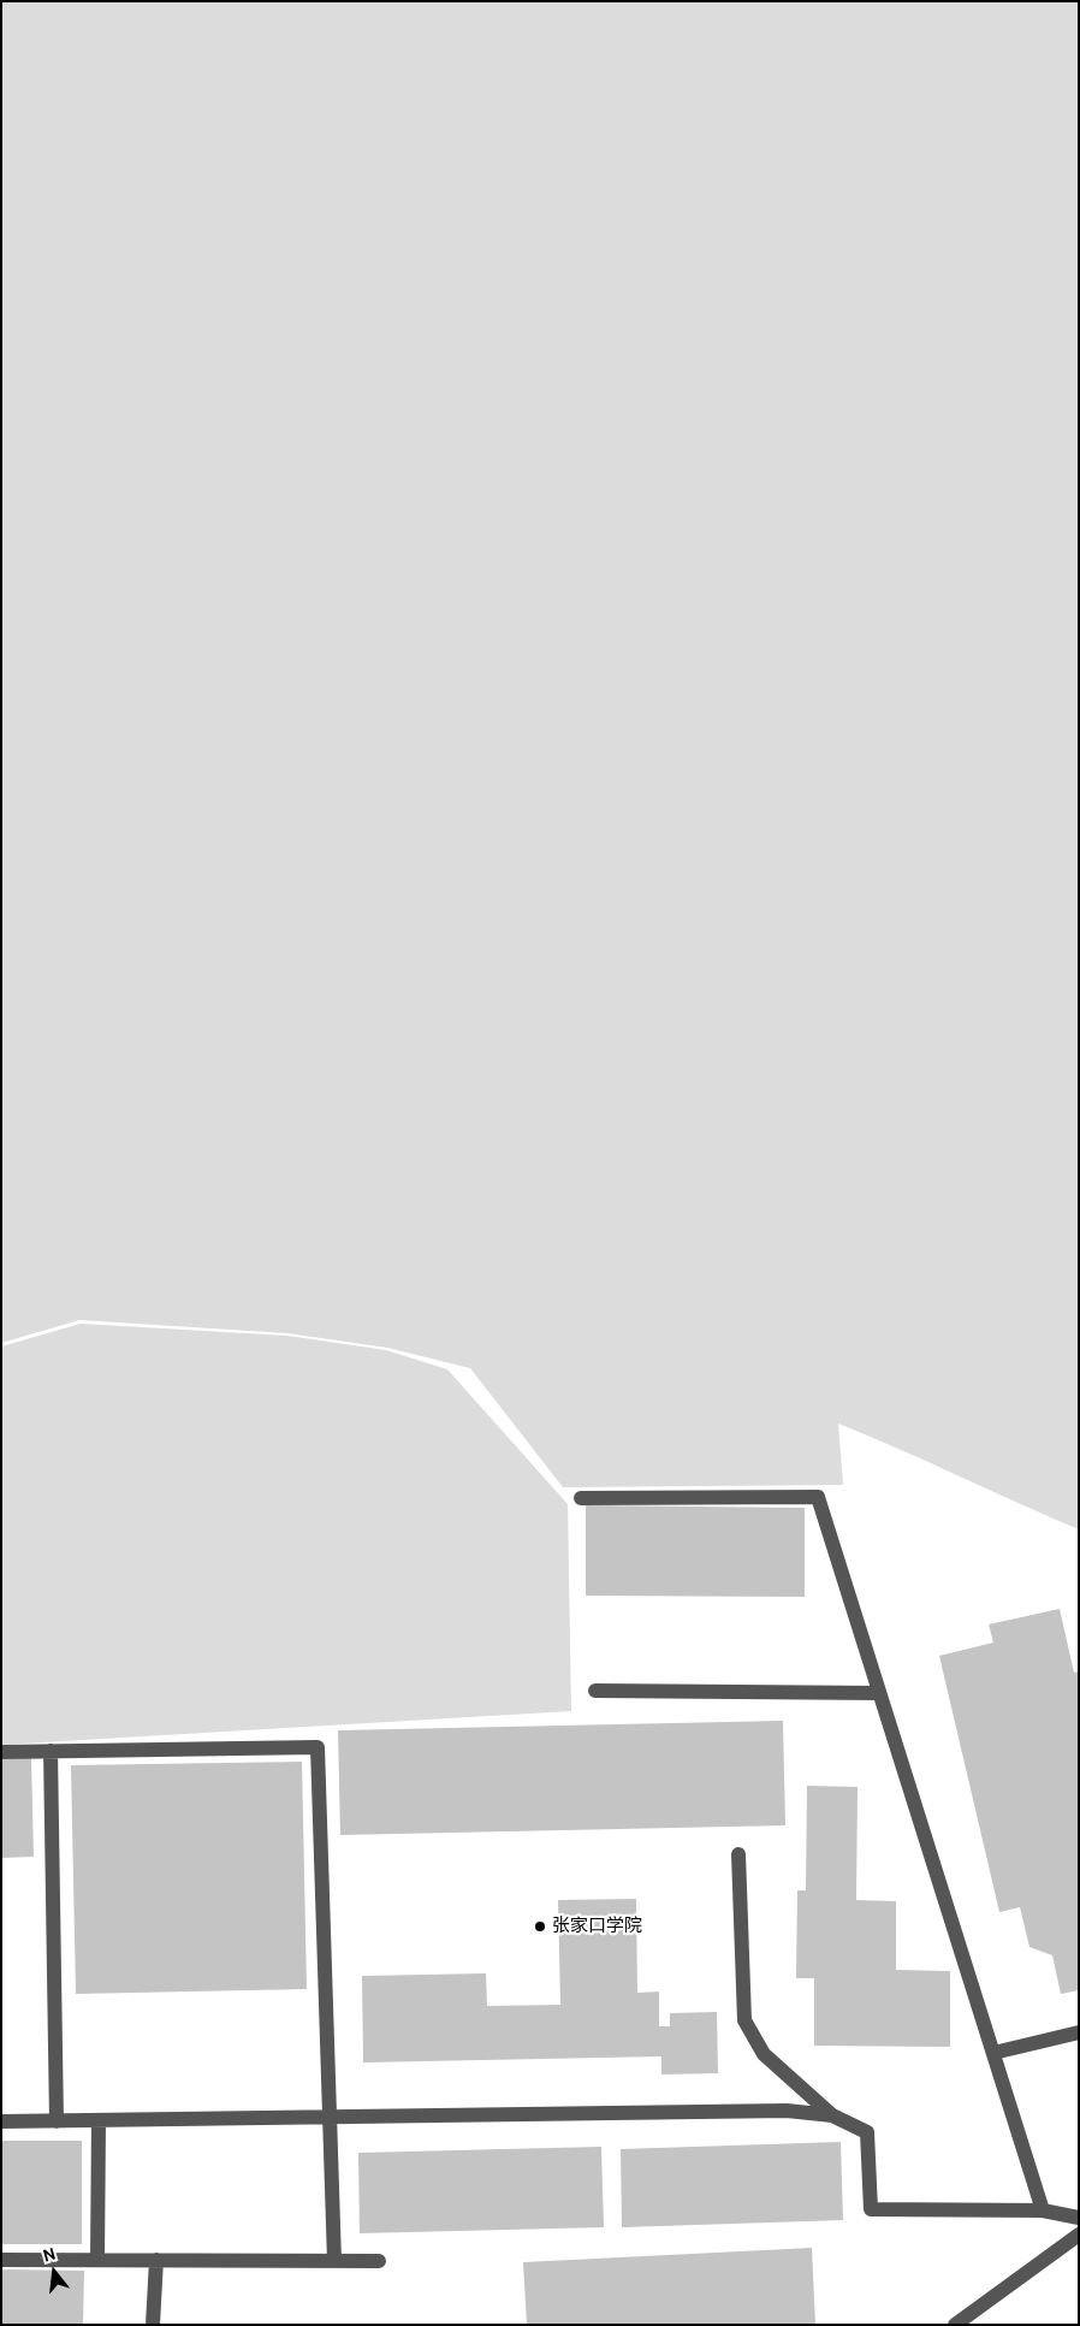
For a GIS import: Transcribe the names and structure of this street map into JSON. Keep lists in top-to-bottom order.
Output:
{
  "places": ["张家口学院"],
  "north": "top"
}
